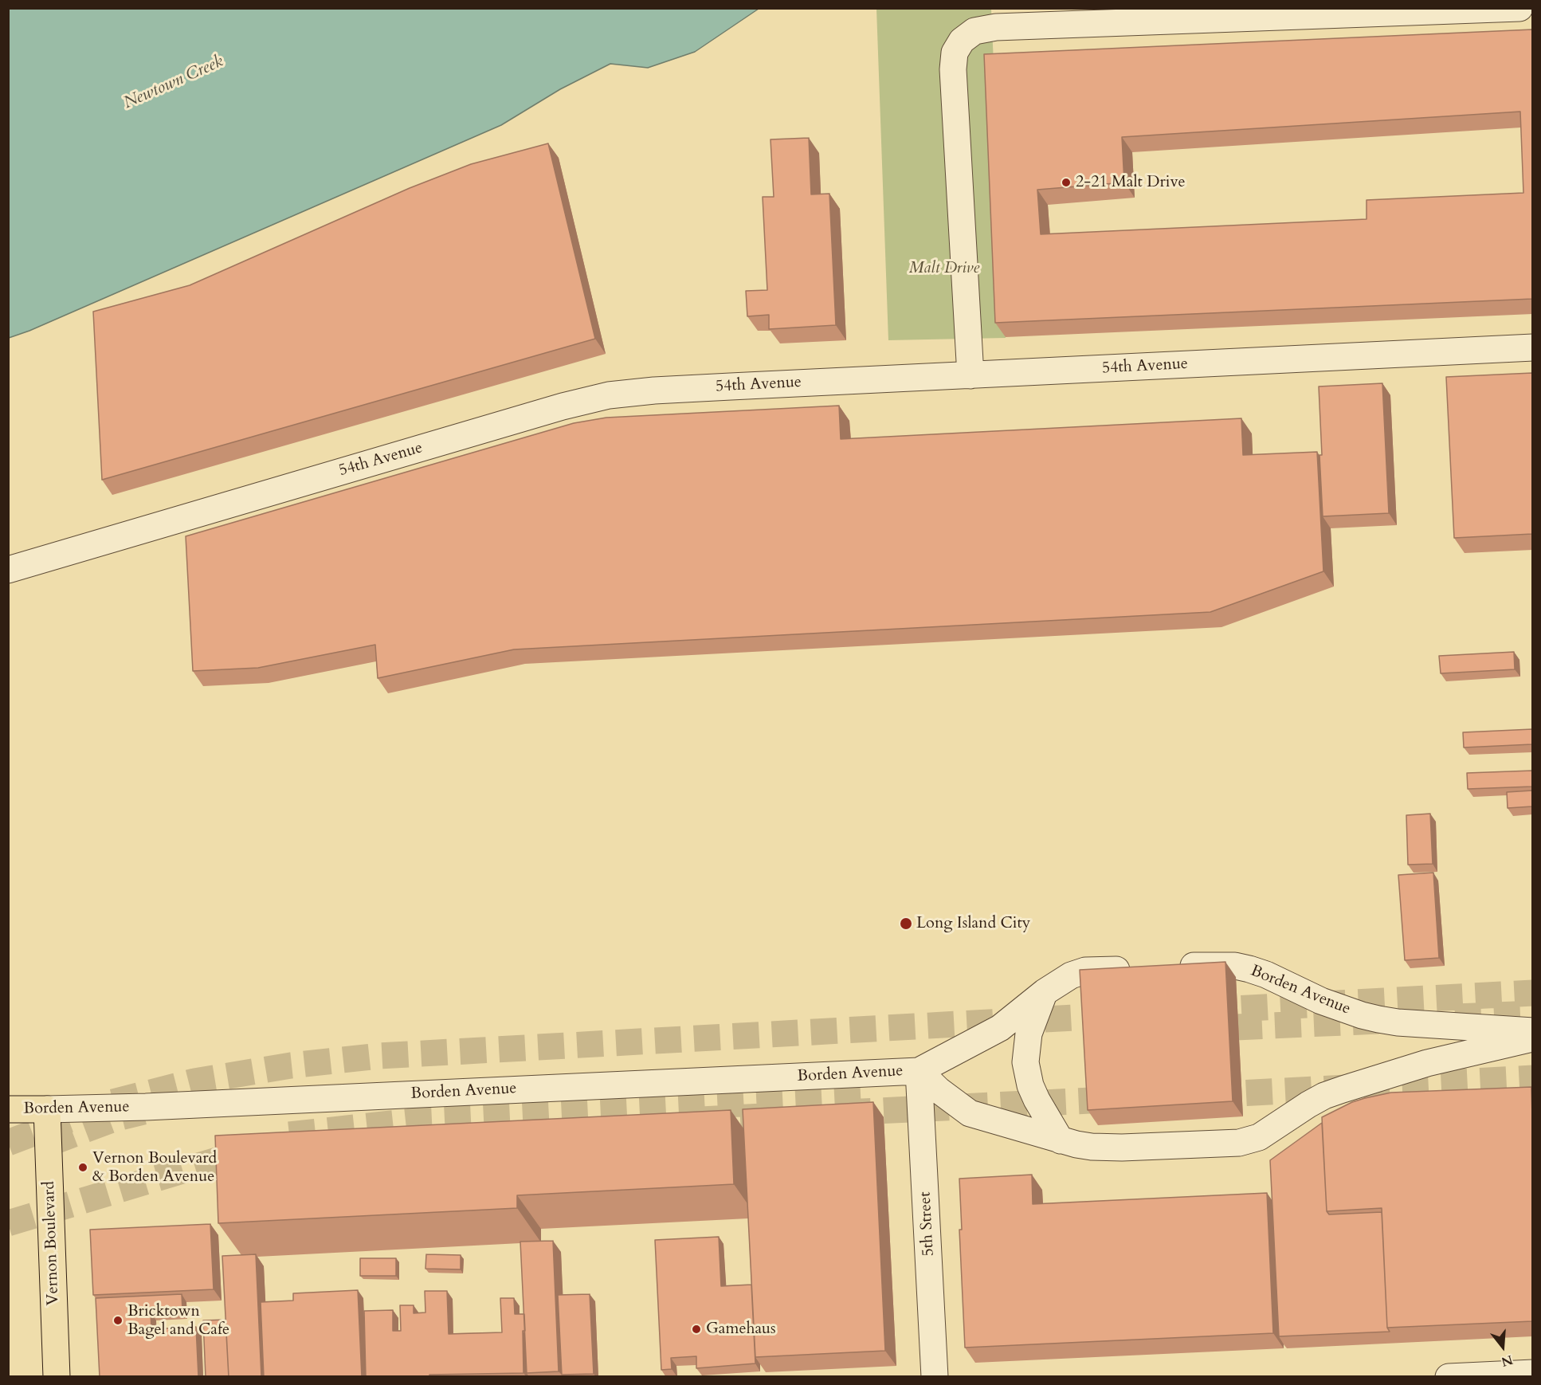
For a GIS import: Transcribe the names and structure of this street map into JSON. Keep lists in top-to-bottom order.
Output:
{
  "streets": {
    "main road": ["Borden Avenue", "Vernon Boulevard"],
    "street": ["54th Avenue", "5th Street"]
  },
  "crossings": [
    ["Borden Avenue", "5th Street"],
    ["Borden Avenue", "Vernon Boulevard"]
  ],
  "water": ["Newtown Creek"],
  "parks": ["Malt Drive"],
  "places": [
    "2-21 Malt Drive",
    "Long Island City",
    "Vernon Boulevard & Borden Avenue",
    "Bricktown Bagel and Cafe",
    "Gamehaus"
  ],
  "north": "bottom"
}
